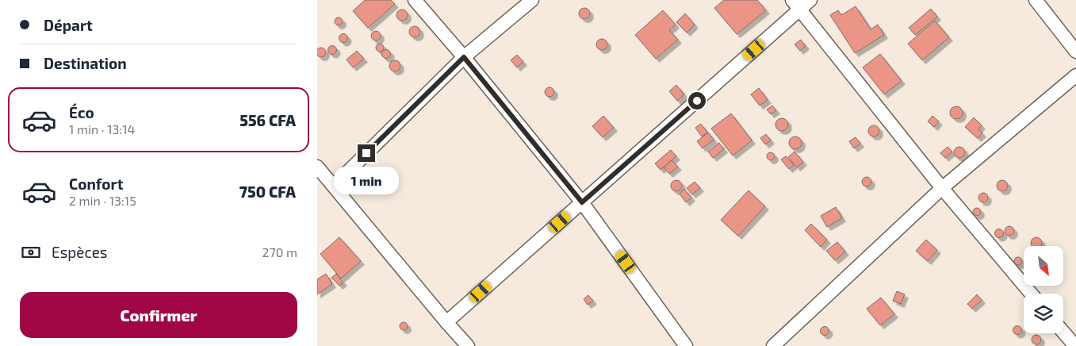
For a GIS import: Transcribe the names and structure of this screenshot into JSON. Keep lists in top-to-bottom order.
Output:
{
  "north": "bottom right",
  "page": {
    "banner": ["Départ", "Destination"],
    "list": [
      {
        "name": "Éco",
        "note": "1 min · 13:14",
        "value": "556 CFA"
      },
      {
        "name": "Confort",
        "note": "2 min · 13:15",
        "value": "750 CFA"
      }
    ],
    "bubble": "1 min",
    "pay": ["Espèces", "270 m"],
    "buttons": "Confirmer"
  }
}
